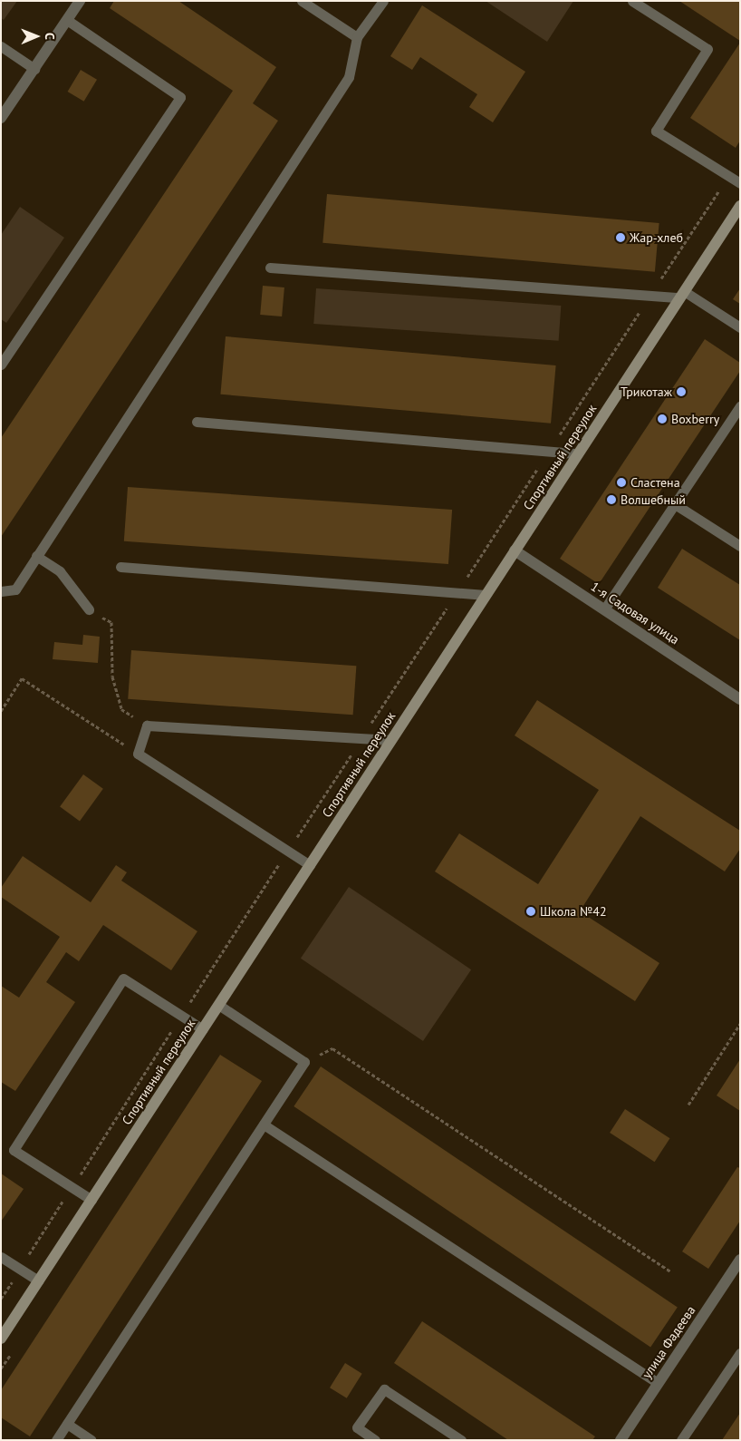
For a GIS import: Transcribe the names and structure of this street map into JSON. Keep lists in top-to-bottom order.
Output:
{
  "streets": {
    "street": ["Спортивный переулок", "1-я Садовая улица", "улица Фадеева"]
  },
  "crossings": [
    ["Спортивный переулок", "1-я Садовая улица"]
  ],
  "places": [
    "Жар-хлеб",
    "Трикотаж",
    "Boxberry",
    "Сластена",
    "Волшебный",
    "Школа №42"
  ],
  "north": "right"
}
